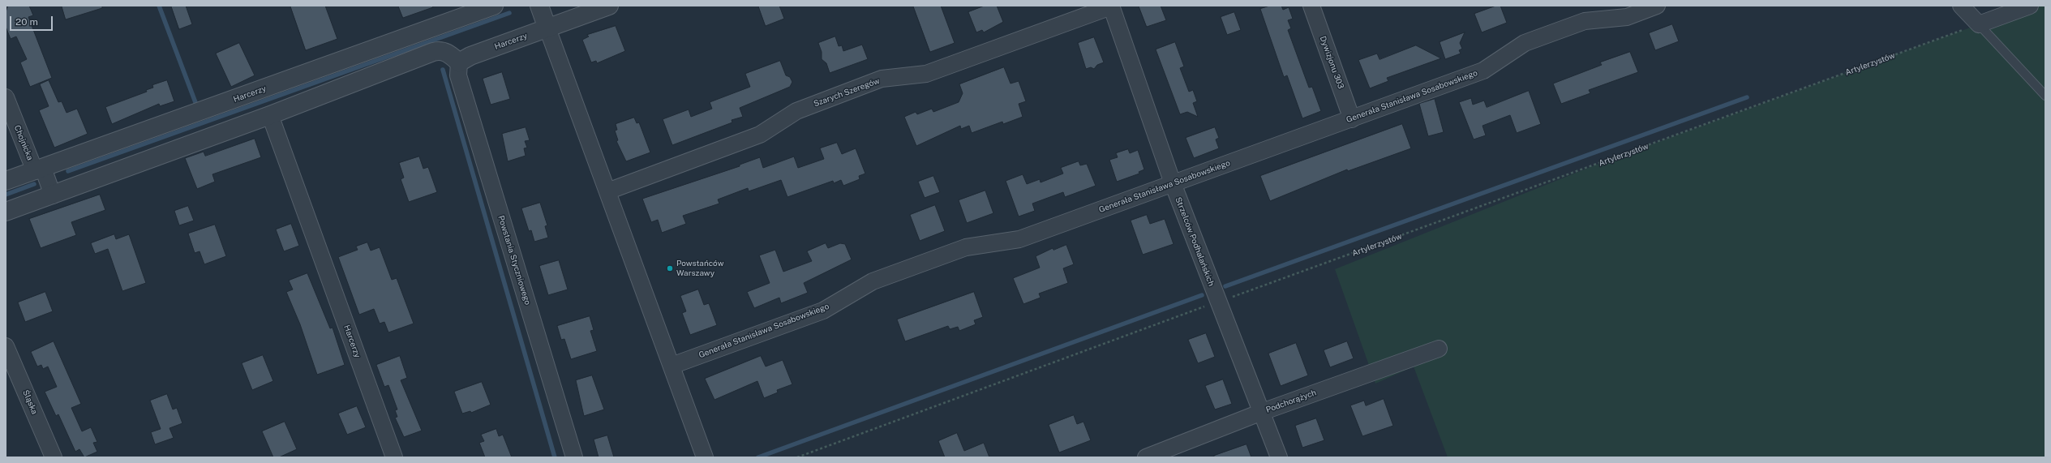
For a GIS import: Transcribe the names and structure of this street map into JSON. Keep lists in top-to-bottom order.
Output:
{
  "streets": {
    "street": [
      "Harcerzy",
      "Dywizjonu 303",
      "Szarych Szeregów",
      "Generała Stanisława Sosabowskiego",
      "Chojnicka",
      "Strzelców Podhalańskich",
      "Powstania Styczniowego",
      "Podchorążych",
      "Śląska"
    ],
    "path": ["Artylerzystów"]
  },
  "crossings": [
    ["Harcerzy", "Chojnicka"],
    ["Harcerzy", "Powstania Styczniowego"],
    ["Dywizjonu 303", "Generała Stanisława Sosabowskiego"],
    ["Artylerzystów", "Strzelców Podhalańskich"],
    ["Szarych Szeregów", "Strzelców Podhalańskich"],
    ["Generała Stanisława Sosabowskiego", "Strzelców Podhalańskich"],
    ["Strzelców Podhalańskich", "Podchorążych"]
  ],
  "places": ["Powstańców Warszawy"],
  "scale_bar": "20 m"
}
